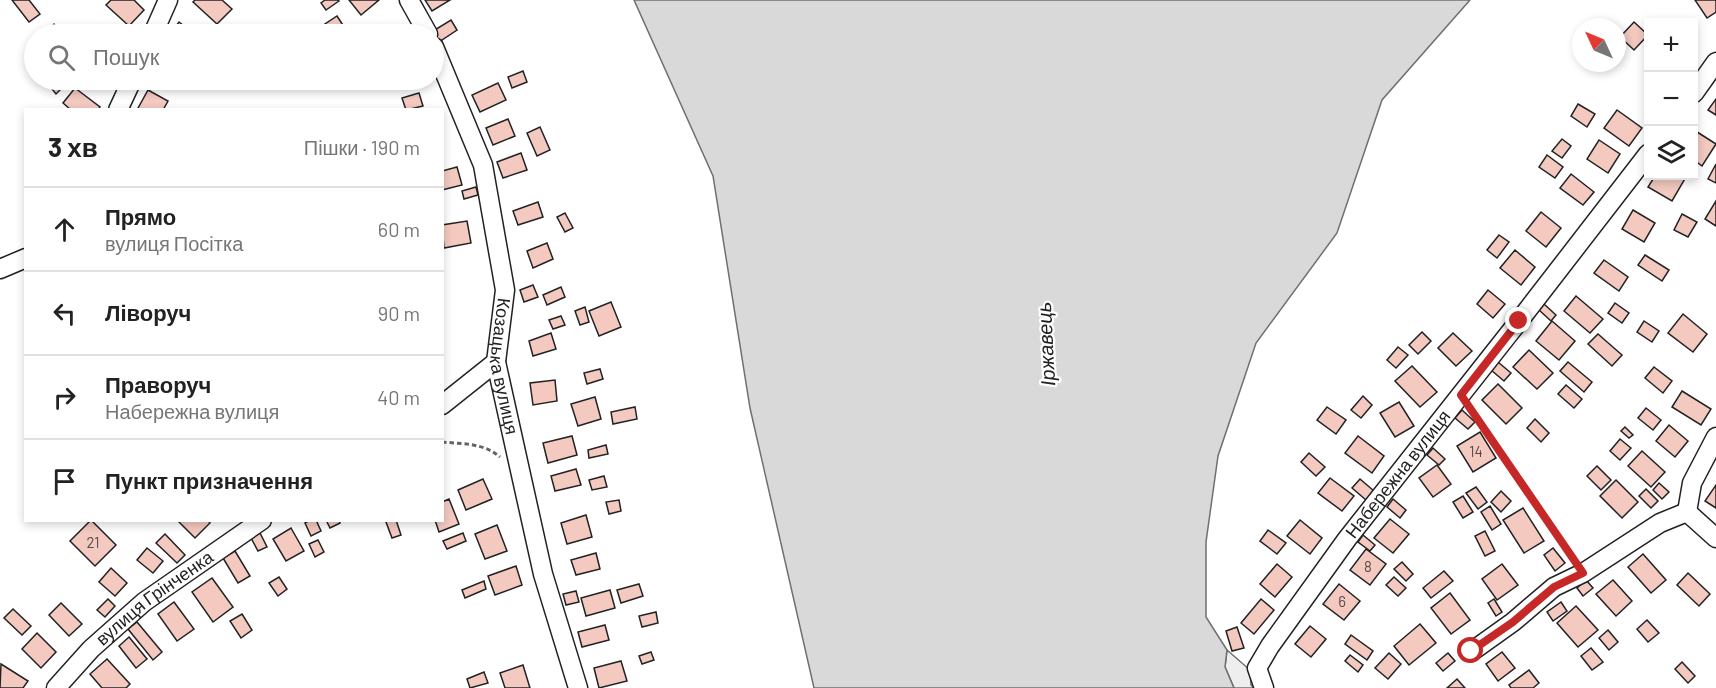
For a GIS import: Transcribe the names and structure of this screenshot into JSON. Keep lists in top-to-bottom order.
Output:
{
  "streets": {
    "street": ["Козацька вулиця", "Набережна вулиця", "вулиця Грінченка"]
  },
  "water": ["Іржавець"],
  "house_numbers": [
    "14",
    "21",
    "8",
    "6"
  ],
  "north": "top left",
  "page": {
    "map_buttons": ["+", "−"],
    "search": "Пошук",
    "heading": ["3 хв", "Пішки · 190 m"],
    "list": [
      ["Прямо", "вулиця Посітка", "60 m"],
      ["Ліворуч", "90 m"],
      ["Праворуч", "Набережна вулиця", "40 m"],
      "Пункт призначення"
    ]
  }
}
